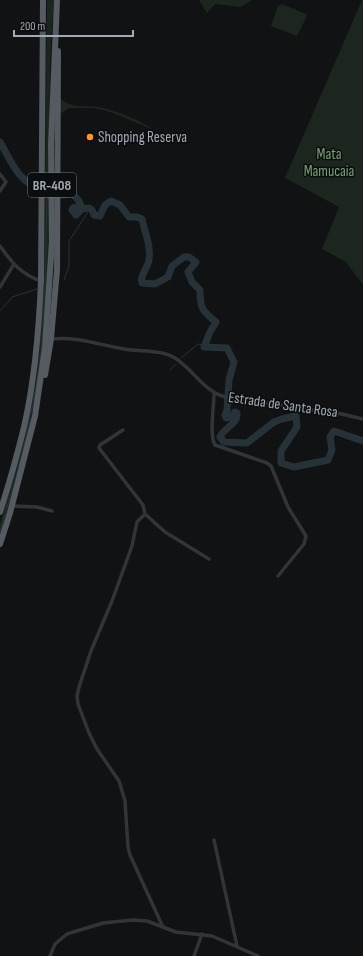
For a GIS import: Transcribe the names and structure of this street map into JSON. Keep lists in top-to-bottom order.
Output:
{
  "streets": {
    "highway": ["BR-408"],
    "street": ["Estrada de Santa Rosa"]
  },
  "parks": ["Mata Mamucaia"],
  "places": ["Shopping Reserva"],
  "scale_bar": "200 m"
}
